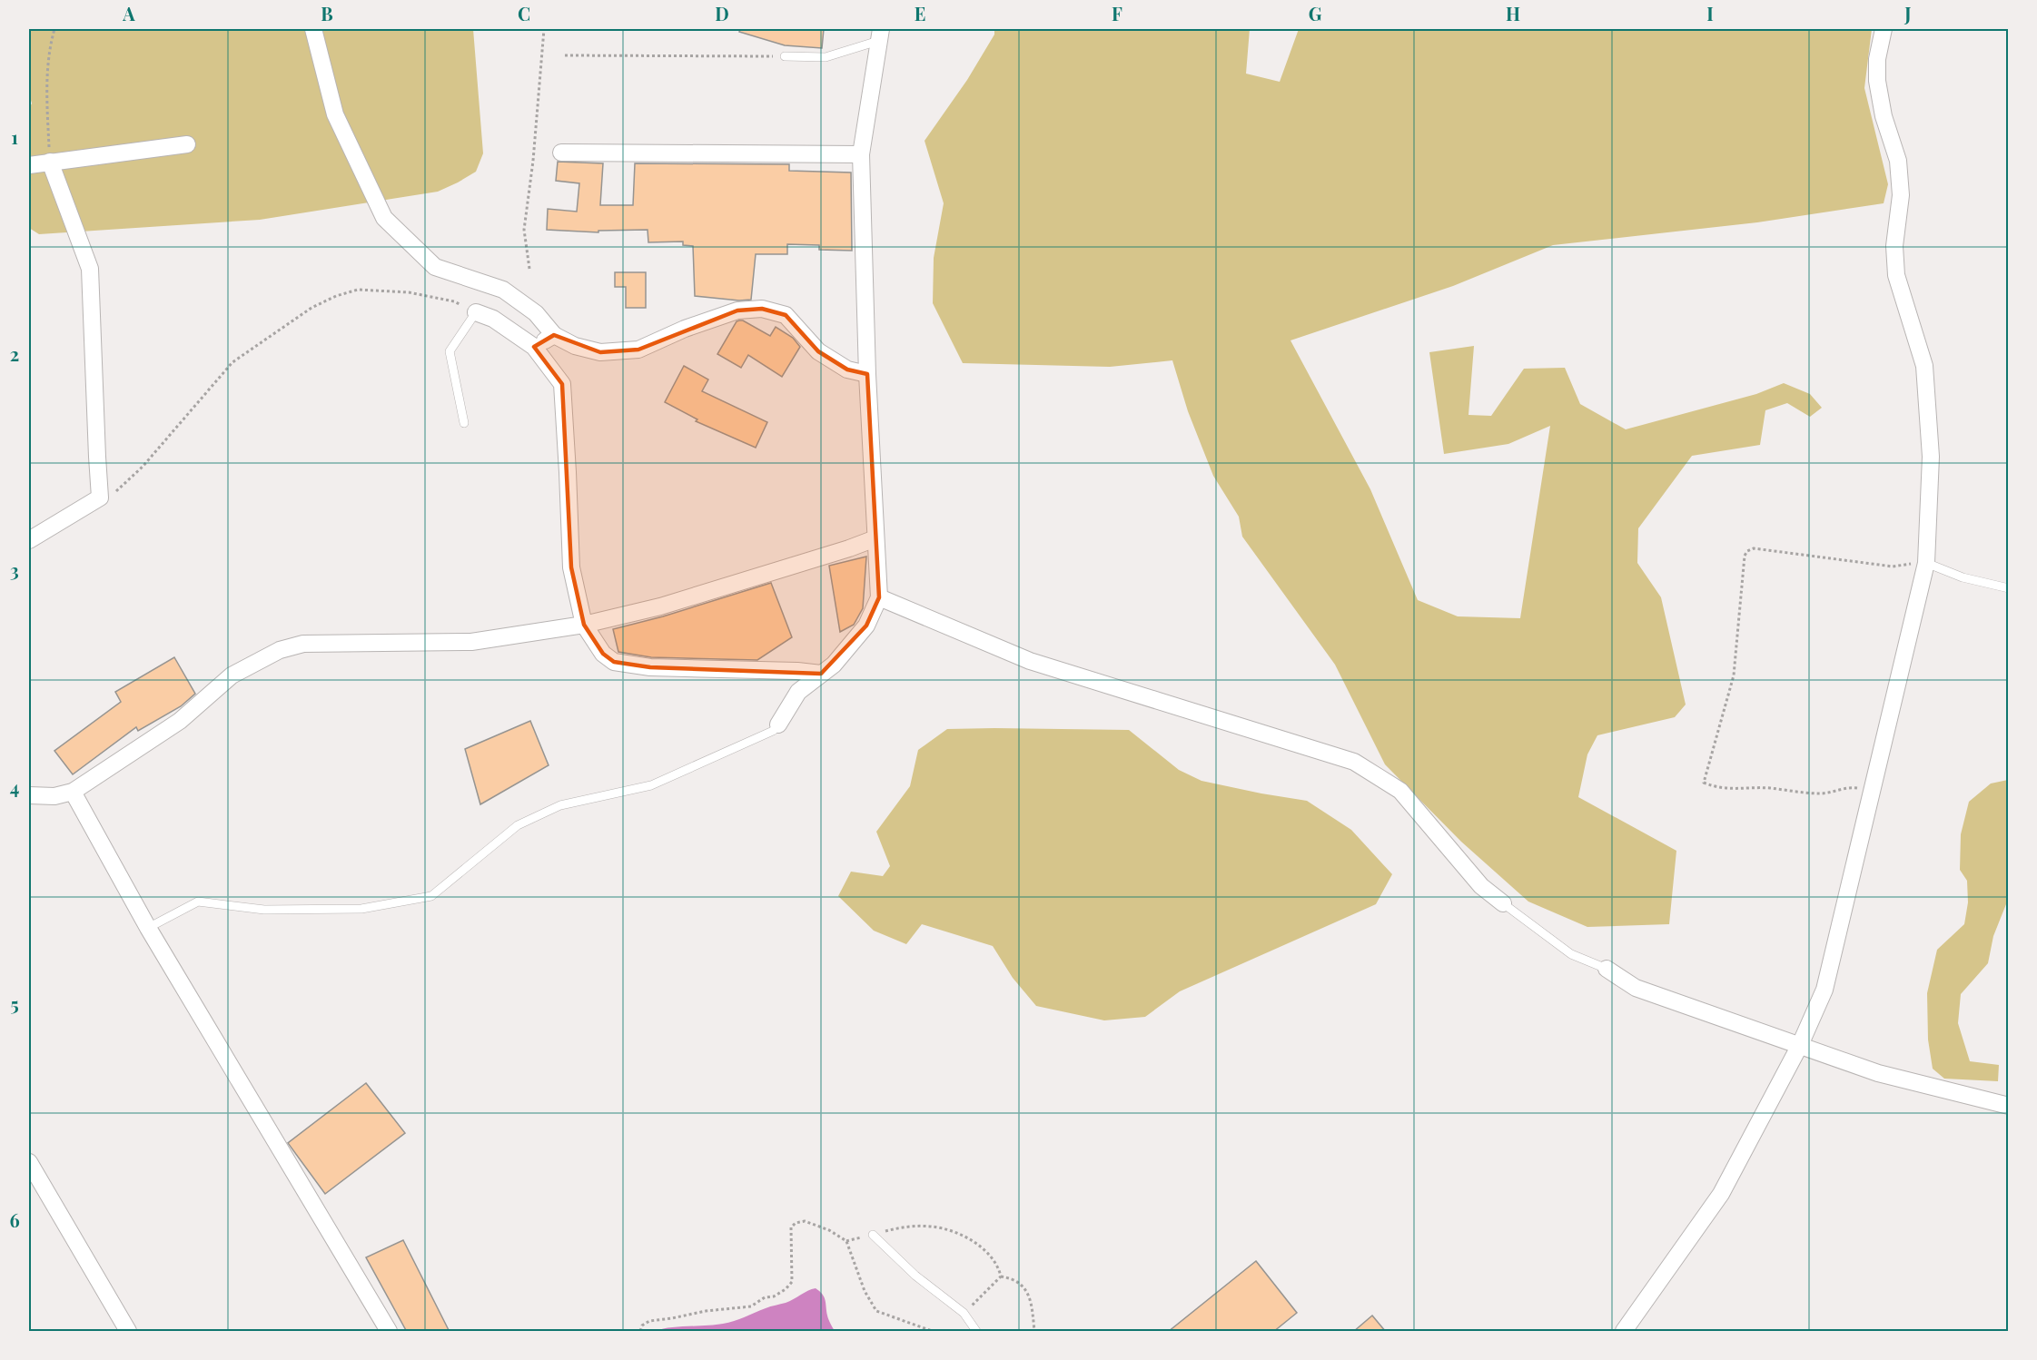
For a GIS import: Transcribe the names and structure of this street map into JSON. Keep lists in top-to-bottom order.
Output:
{
  "grid": {
    "columns": [
      "A",
      "B",
      "C",
      "D",
      "E",
      "F",
      "G",
      "H",
      "I",
      "J"
    ],
    "rows": [
      "1",
      "2",
      "3",
      "4",
      "5",
      "6"
    ]
  }
}
